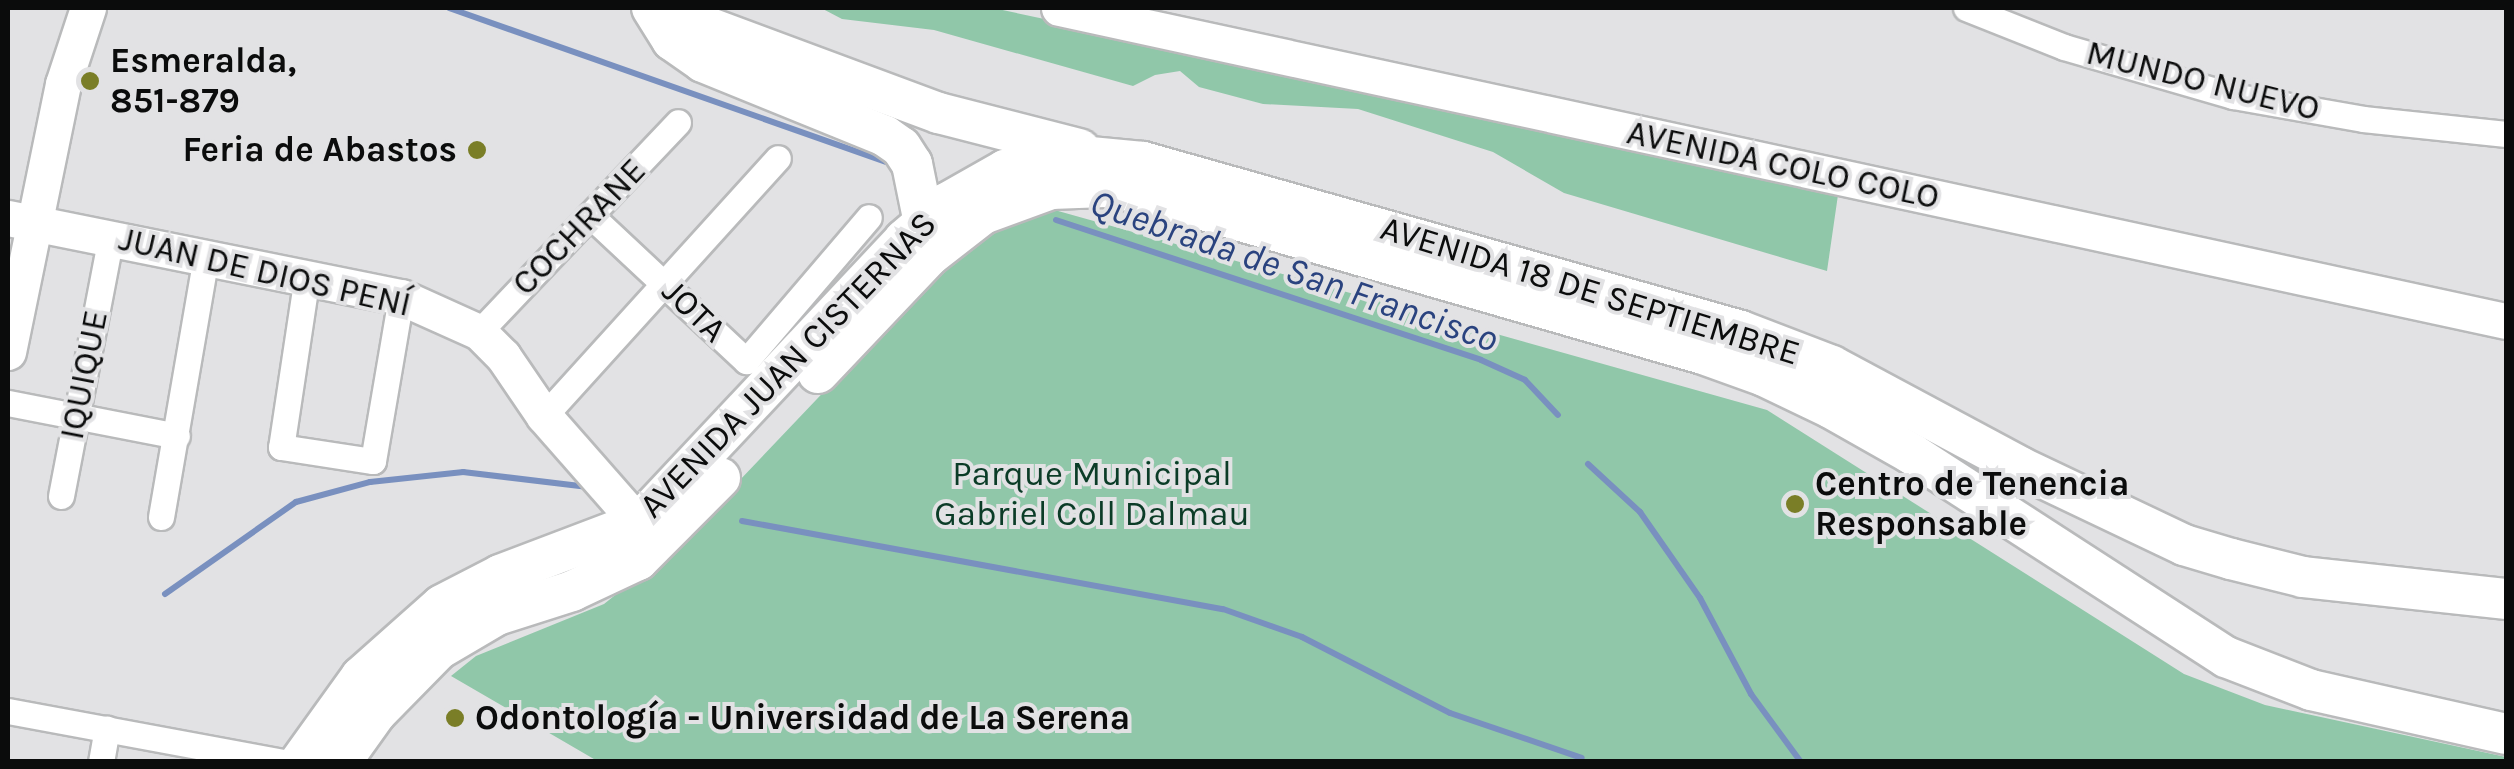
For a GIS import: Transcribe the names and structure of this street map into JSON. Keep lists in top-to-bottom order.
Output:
{
  "streets": {
    "main road": ["AVENIDA 18 DE SEPTIEMBRE", "AVENIDA JUAN CISTERNAS"],
    "street": [
      "MUNDO NUEVO",
      "AVENIDA COLO COLO",
      "COCHRANE",
      "JUAN DE DIOS PENÍ",
      "JOTA",
      "IQUIQUE"
    ]
  },
  "crossings": [
    ["COCHRANE", "JUAN DE DIOS PENÍ"],
    ["COCHRANE", "JOTA"],
    ["JUAN DE DIOS PENÍ", "AVENIDA JUAN CISTERNAS"],
    ["AVENIDA 18 DE SEPTIEMBRE", "AVENIDA JUAN CISTERNAS"]
  ],
  "water": ["Quebrada de San Francisco"],
  "parks": ["Parque Municipal Gabriel Coll Dalmau"],
  "places": [
    "Esmeralda, 851-879",
    "Feria de Abastos",
    "Centro de Tenencia Responsable",
    "Odontología - Universidad de La Serena"
  ]
}
